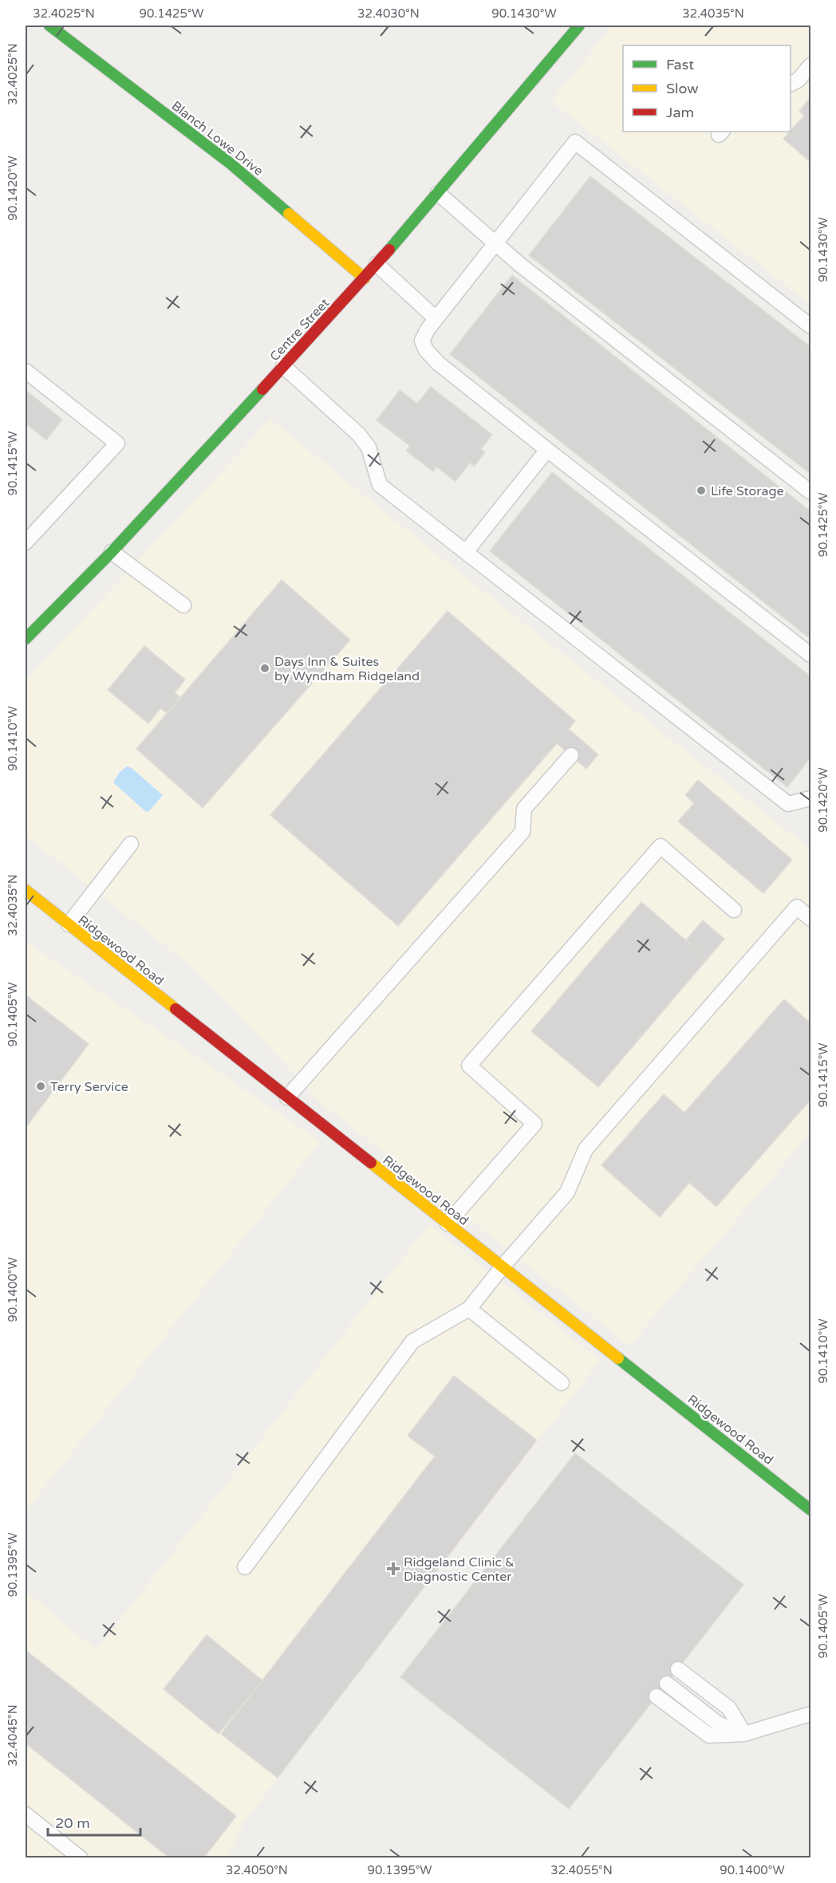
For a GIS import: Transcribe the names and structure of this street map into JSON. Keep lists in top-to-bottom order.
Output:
{
  "streets": {
    "street": ["Blanch Lowe Drive", "Centre Street", "Ridgewood Road"]
  },
  "crossings": [
    ["Blanch Lowe Drive", "Centre Street"]
  ],
  "places": {
    "other": ["Life Storage", "Days Inn & Suites by Wyndham Ridgeland", "Terry Service"],
    "health": ["Ridgeland Clinic & Diagnostic Center"]
  },
  "legend": ["Fast", "Slow", "Jam"],
  "scale_bar": "20 m",
  "coordinates": [
    "32.4025°N",
    "90.1425°W",
    "32.4030°N",
    "90.1430°W",
    "32.4035°N",
    "90.1420°W",
    "90.1415°W",
    "90.1410°W",
    "90.1405°W",
    "90.1400°W",
    "90.1395°W",
    "32.4045°N",
    "32.4050°N",
    "32.4055°N"
  ]
}
